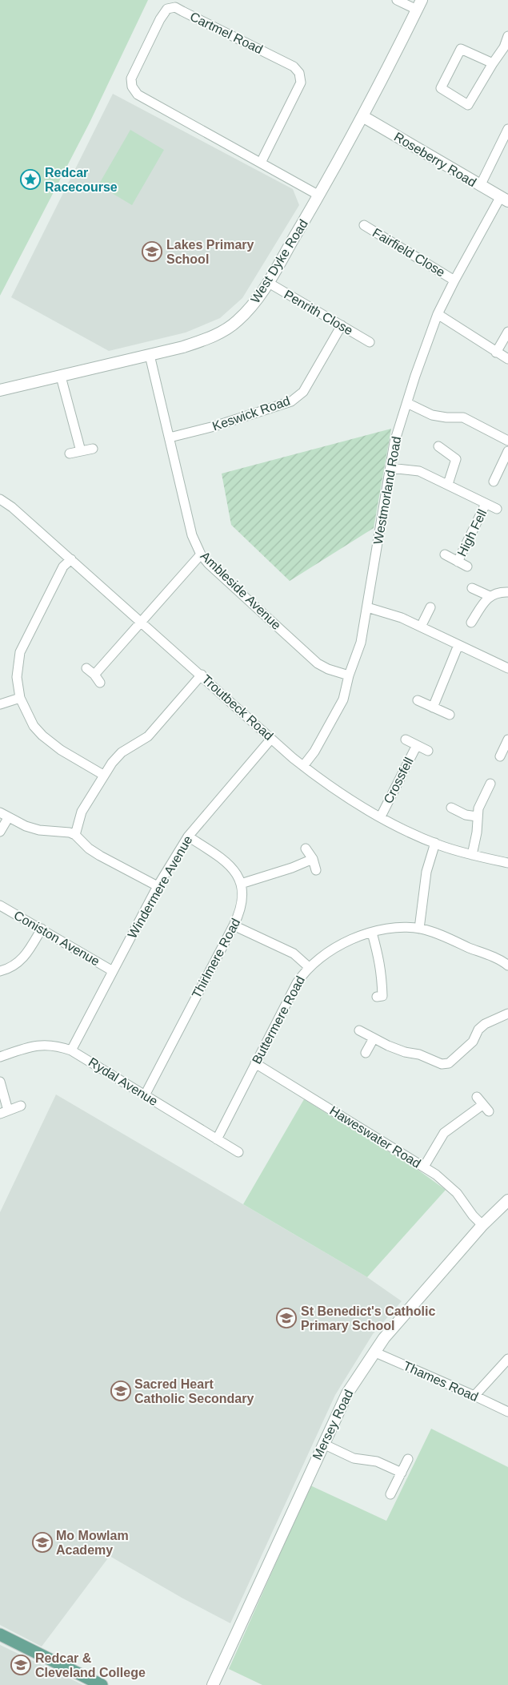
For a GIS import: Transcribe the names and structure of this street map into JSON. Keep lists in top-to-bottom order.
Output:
{
  "streets": {
    "street": [
      "Cartmel Road",
      "Roseberry Road",
      "Fairfield Close",
      "West Dyke Road",
      "Penrith Close",
      "Keswick Road",
      "Westmorland Road",
      "High Fell",
      "Ambleside Avenue",
      "Troutbeck Road",
      "Crossfell",
      "Windermere Avenue",
      "Coniston Avenue",
      "Thirlmere Road",
      "Buttermere Road",
      "Rydal Avenue",
      "Haweswater Road",
      "Thames Road",
      "Mersey Road"
    ]
  },
  "crossings": [
    ["Cartmel Road", "West Dyke Road"],
    ["Roseberry Road", "West Dyke Road"],
    ["Roseberry Road", "Westmorland Road"],
    ["Fairfield Close", "Westmorland Road"],
    ["West Dyke Road", "Penrith Close"],
    ["West Dyke Road", "Ambleside Avenue"],
    ["Penrith Close", "Keswick Road"],
    ["Keswick Road", "Ambleside Avenue"],
    ["Westmorland Road", "Ambleside Avenue"],
    ["Westmorland Road", "Troutbeck Road"],
    ["Troutbeck Road", "Crossfell"],
    ["Troutbeck Road", "Windermere Avenue"],
    ["Windermere Avenue", "Coniston Avenue"],
    ["Windermere Avenue", "Thirlmere Road"],
    ["Windermere Avenue", "Rydal Avenue"],
    ["Thirlmere Road", "Rydal Avenue"],
    ["Buttermere Road", "Rydal Avenue"],
    ["Buttermere Road", "Haweswater Road"],
    ["Haweswater Road", "Mersey Road"],
    ["Thames Road", "Mersey Road"]
  ],
  "places": {
    "place": ["Redcar Racecourse"],
    "school or university": [
      "Lakes Primary School",
      "St Benedict's Catholic Primary School",
      "Sacred Heart Catholic Secondary",
      "Mo Mowlam Academy",
      "Redcar & Cleveland College"
    ]
  }
}
